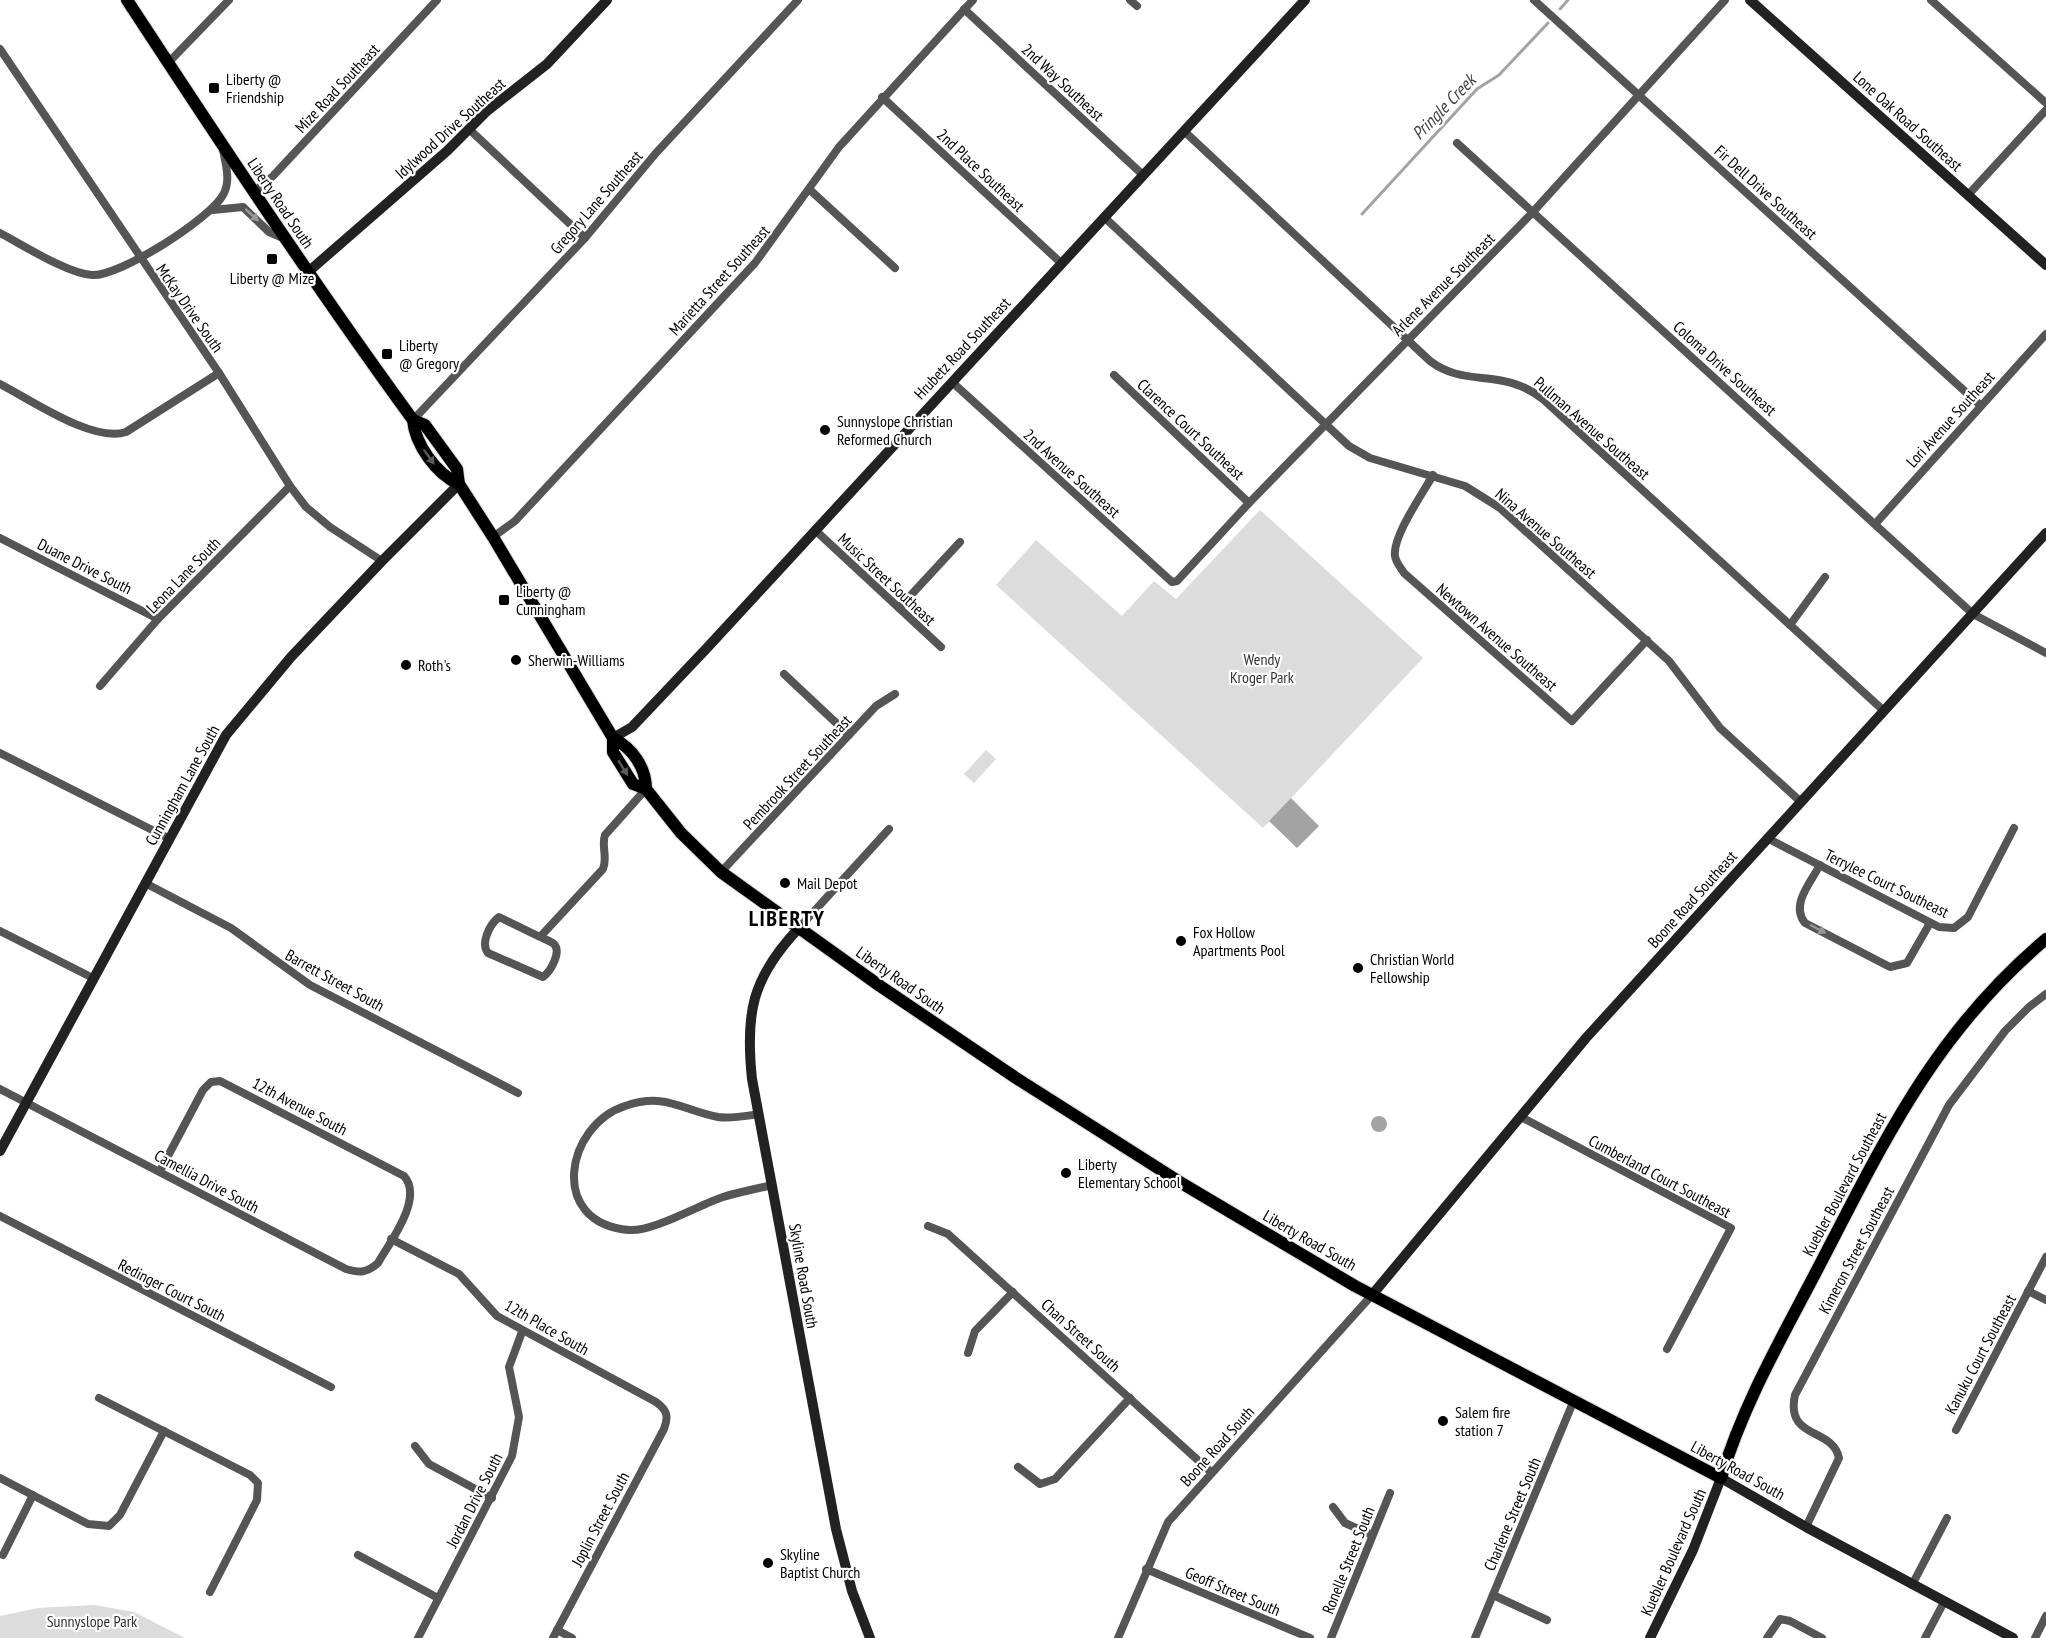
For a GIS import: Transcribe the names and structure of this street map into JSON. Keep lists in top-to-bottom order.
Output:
{
  "streets": {
    "main road": ["Liberty Road South", "Kuebler Boulevard Southeast"],
    "street": [
      "2nd Way Southeast",
      "Mize Road Southeast",
      "Lone Oak Road Southeast",
      "Idylwood Drive Southeast",
      "2nd Place Southeast",
      "Fir Dell Drive Southeast",
      "Gregory Lane Southeast",
      "Marietta Street Southeast",
      "Arlene Avenue Southeast",
      "McKay Drive South",
      "Hrubetz Road Southeast",
      "Coloma Drive Southeast",
      "Lori Avenue Southeast",
      "Pullman Avenue Southeast",
      "Clarence Court Southeast",
      "2nd Avenue Southeast",
      "Nina Avenue Southeast",
      "Duane Drive South",
      "Leona Lane South",
      "Music Street Southeast",
      "Newtown Avenue Southeast",
      "Pembrook Street Southeast",
      "Cunningham Lane South",
      "Terrylee Court Southeast",
      "Boone Road Southeast",
      "Barrett Street South",
      "12th Avenue South",
      "Cumberland Court Southeast",
      "Camellia Drive South",
      "Kimeron Street Southeast",
      "Skyline Road South",
      "Redinger Court South",
      "12th Place South",
      "Chan Street South",
      "Kanuku Court Southeast",
      "Boone Road South",
      "Jordan Drive South",
      "Charlene Street South",
      "Joplin Street South",
      "Kuebler Boulevard South",
      "Ronelle Street South",
      "Geoff Street South"
    ]
  },
  "crossings": [
    ["2nd Way Southeast", "Marietta Street Southeast"],
    ["2nd Way Southeast", "Hrubetz Road Southeast"],
    ["Mize Road Southeast", "Liberty Road South"],
    ["Idylwood Drive Southeast", "Liberty Road South"],
    ["2nd Place Southeast", "Marietta Street Southeast"],
    ["2nd Place Southeast", "Hrubetz Road Southeast"],
    ["Fir Dell Drive Southeast", "Arlene Avenue Southeast"],
    ["Fir Dell Drive Southeast", "Lori Avenue Southeast"],
    ["Gregory Lane Southeast", "Liberty Road South"],
    ["Liberty Road South", "Marietta Street Southeast"],
    ["Liberty Road South", "Hrubetz Road Southeast"],
    ["Liberty Road South", "Pembrook Street Southeast"],
    ["Liberty Road South", "Cunningham Lane South"],
    ["Liberty Road South", "Boone Road Southeast"],
    ["Liberty Road South", "Kuebler Boulevard Southeast"],
    ["Liberty Road South", "Kimeron Street Southeast"],
    ["Liberty Road South", "Skyline Road South"],
    ["Liberty Road South", "Boone Road South"],
    ["Liberty Road South", "Charlene Street South"],
    ["Liberty Road South", "Kuebler Boulevard South"],
    ["Arlene Avenue Southeast", "Coloma Drive Southeast"],
    ["Arlene Avenue Southeast", "Pullman Avenue Southeast"],
    ["Arlene Avenue Southeast", "Clarence Court Southeast"],
    ["Arlene Avenue Southeast", "2nd Avenue Southeast"],
    ["Arlene Avenue Southeast", "Nina Avenue Southeast"],
    ["McKay Drive South", "Leona Lane South"],
    ["McKay Drive South", "Cunningham Lane South"],
    ["Hrubetz Road Southeast", "Pullman Avenue Southeast"],
    ["Hrubetz Road Southeast", "2nd Avenue Southeast"],
    ["Hrubetz Road Southeast", "Nina Avenue Southeast"],
    ["Hrubetz Road Southeast", "Music Street Southeast"],
    ["Coloma Drive Southeast", "Lori Avenue Southeast"],
    ["Coloma Drive Southeast", "Boone Road Southeast"],
    ["Pullman Avenue Southeast", "Boone Road Southeast"],
    ["Nina Avenue Southeast", "Newtown Avenue Southeast"],
    ["Nina Avenue Southeast", "Boone Road Southeast"],
    ["Duane Drive South", "Leona Lane South"],
    ["Cunningham Lane South", "Barrett Street South"],
    ["Cunningham Lane South", "Camellia Drive South"],
    ["Terrylee Court Southeast", "Boone Road Southeast"],
    ["Boone Road Southeast", "Cumberland Court Southeast"],
    ["Boone Road Southeast", "Boone Road South"],
    ["12th Avenue South", "Camellia Drive South"],
    ["12th Avenue South", "12th Place South"],
    ["Camellia Drive South", "12th Place South"],
    ["Kuebler Boulevard Southeast", "Kuebler Boulevard South"],
    ["12th Place South", "Jordan Drive South"],
    ["12th Place South", "Joplin Street South"],
    ["Chan Street South", "Boone Road South"],
    ["Boone Road South", "Geoff Street South"]
  ],
  "districts": ["LIBERTY"],
  "water": ["Pringle Creek"],
  "parks": ["Wendy Kroger Park", "Sunnyslope Park"],
  "places": {
    "transit": [
      "Liberty @ Friendship",
      "Liberty @ Mize",
      "Liberty @ Gregory",
      "Liberty @ Cunningham"
    ],
    "other": [
      "Sunnyslope Christian Reformed Church",
      "Sherwin-Williams",
      "Roth's",
      "Mail Depot",
      "Fox Hollow Apartments Pool",
      "Christian World Fellowship",
      "Liberty Elementary School",
      "Salem fire station 7",
      "Skyline Baptist Church"
    ]
  }
}
